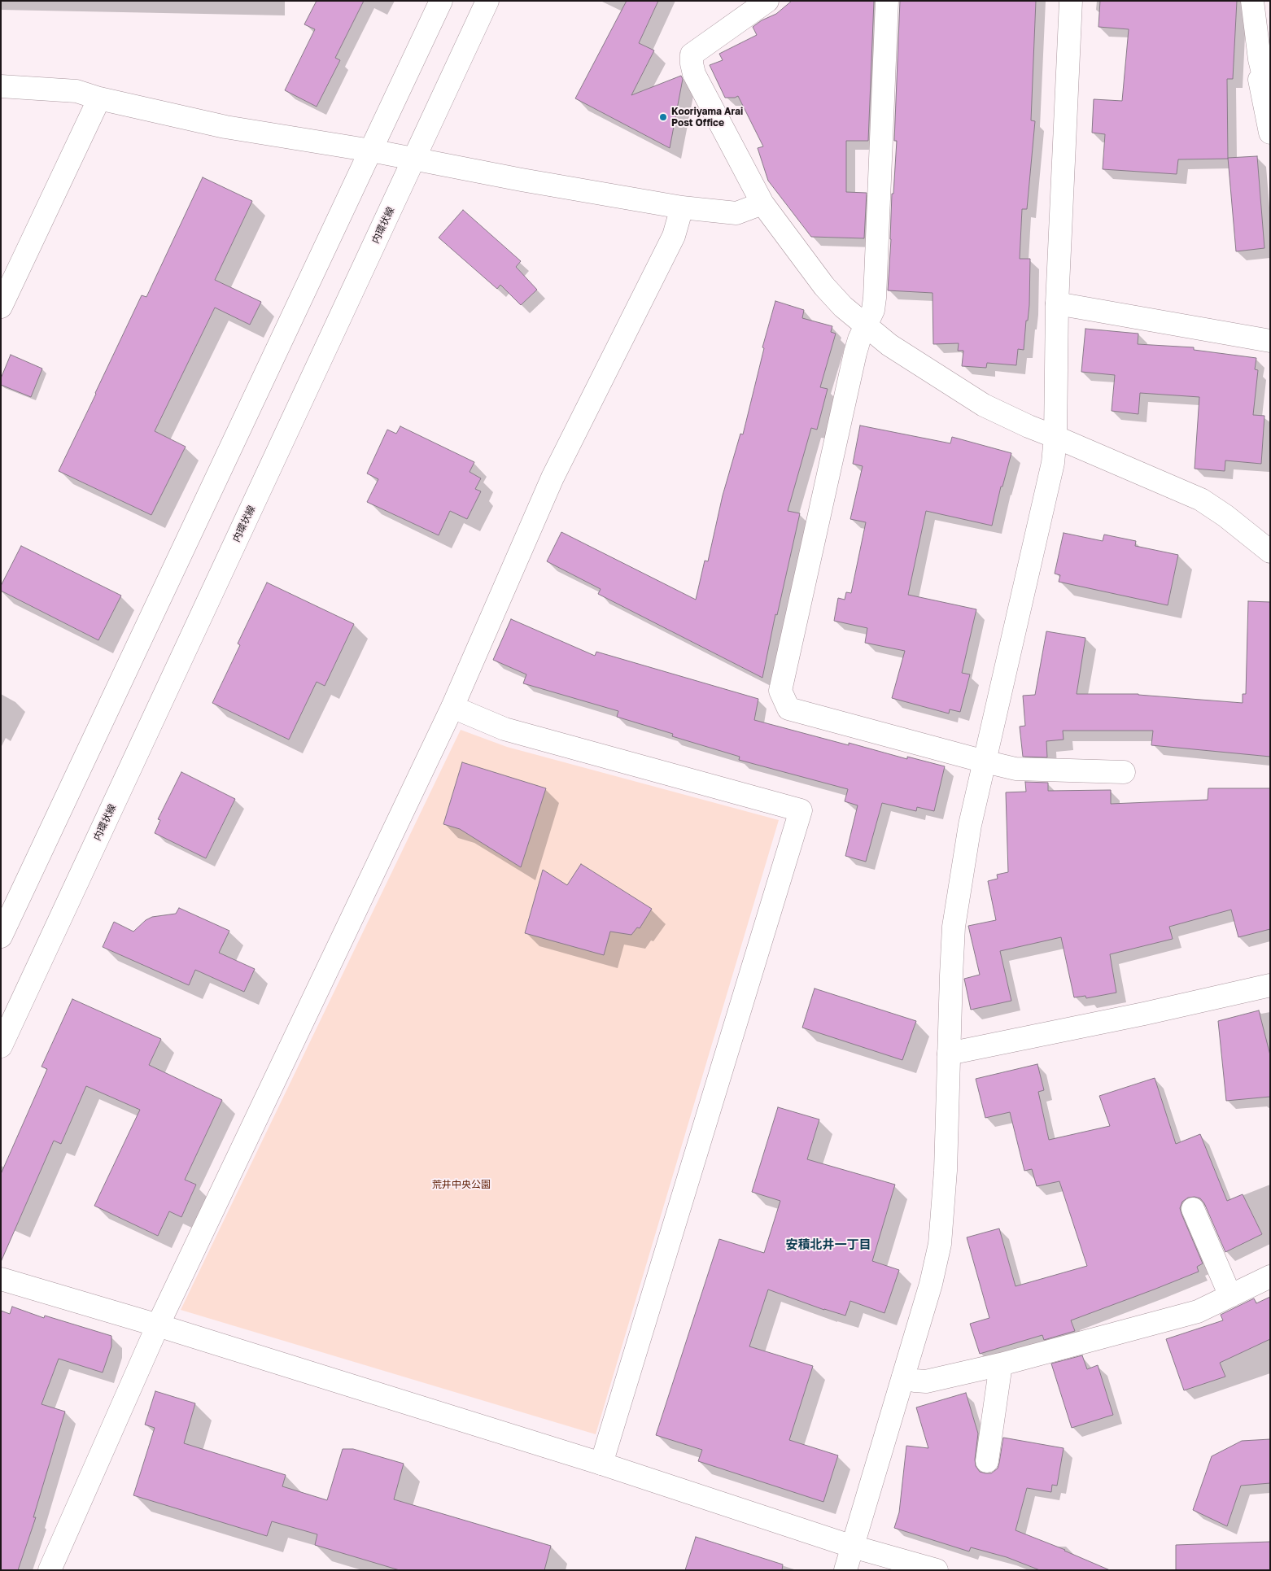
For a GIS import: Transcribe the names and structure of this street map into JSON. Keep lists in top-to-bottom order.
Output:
{
  "streets": {
    "street": ["内環状線"]
  },
  "districts": ["安積北井一丁目"],
  "parks": ["荒井中央公園"],
  "places": ["Kooriyama Arai Post Office"]
}
